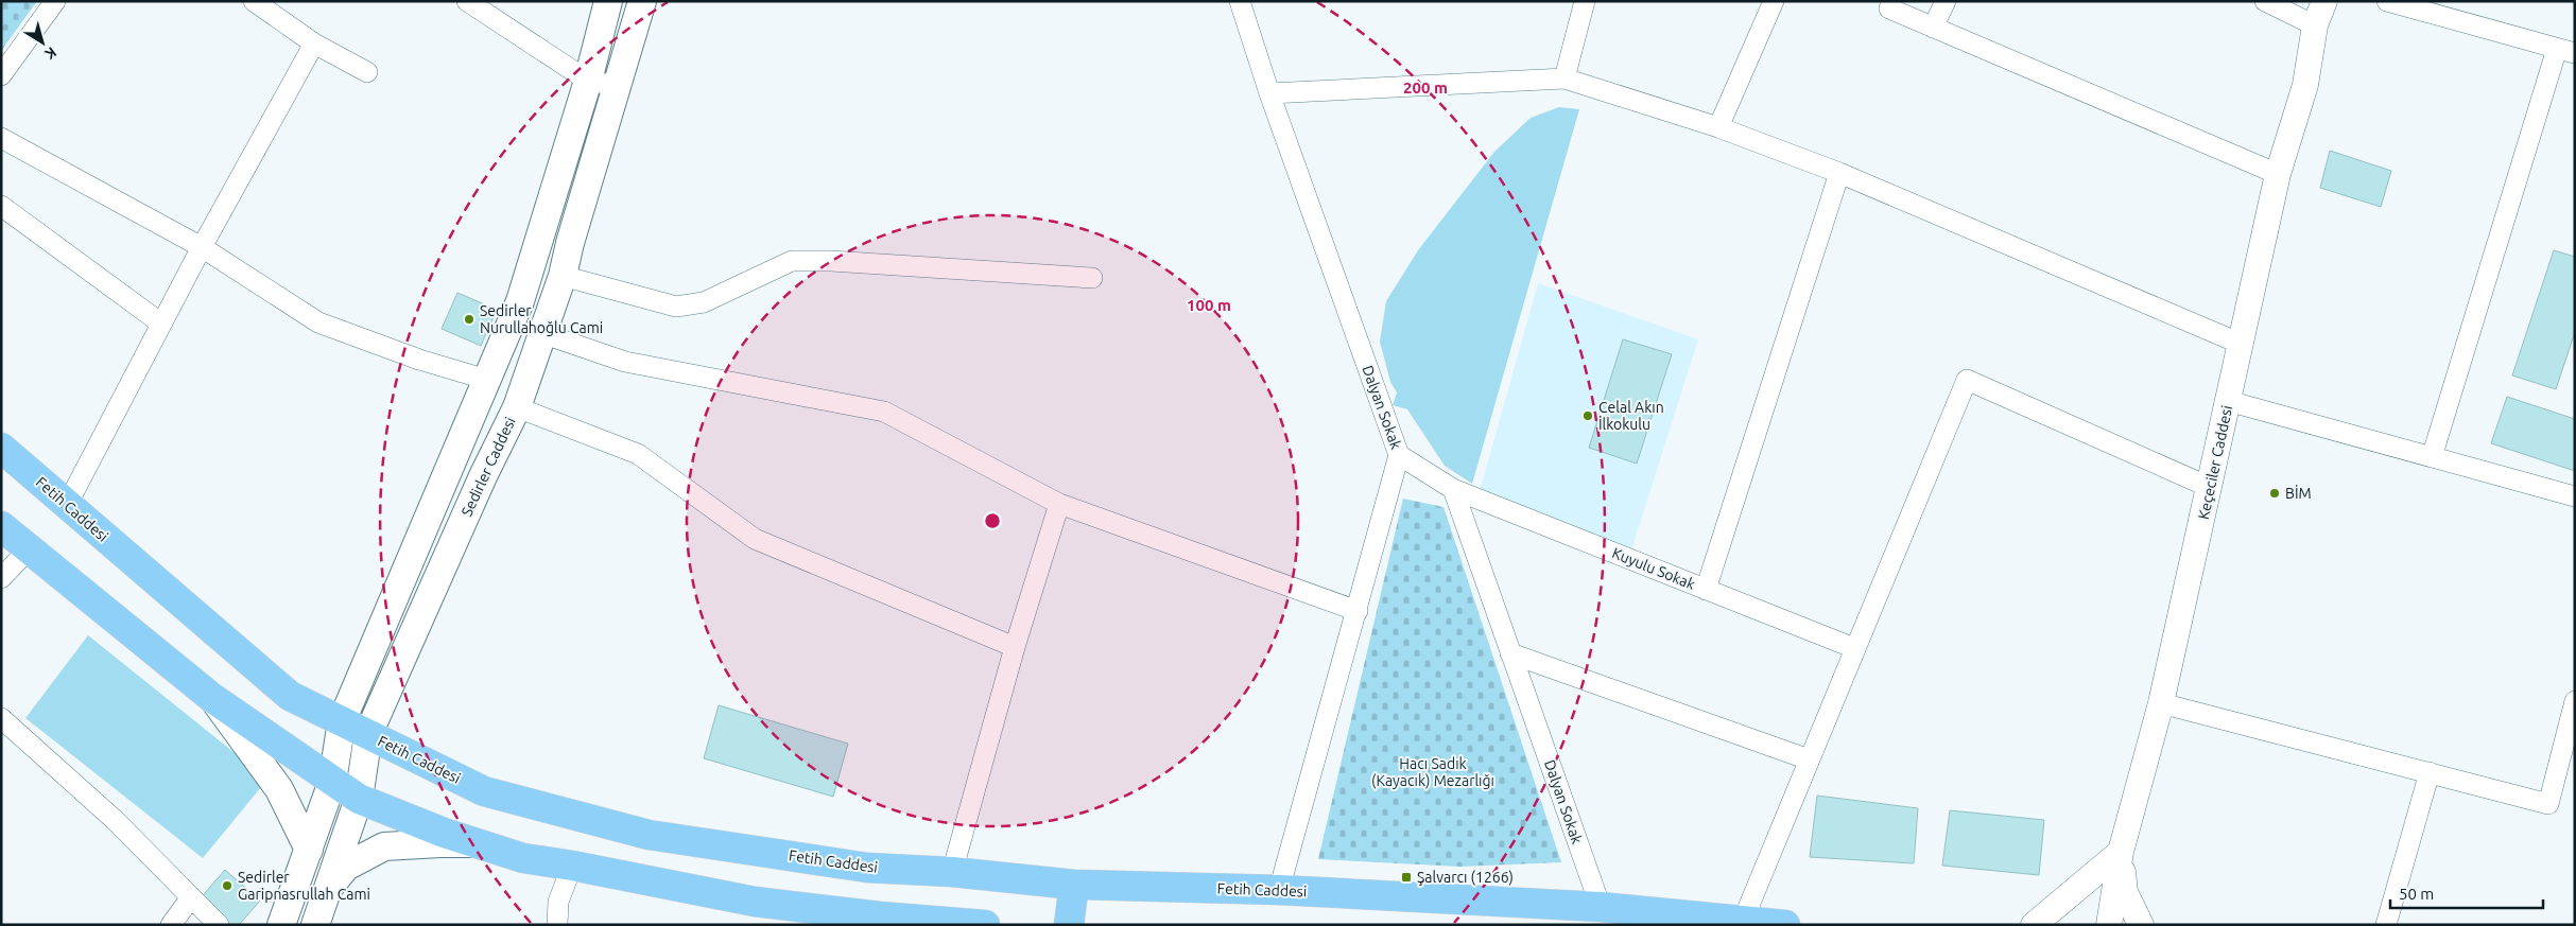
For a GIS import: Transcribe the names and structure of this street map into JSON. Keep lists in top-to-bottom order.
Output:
{
  "streets": {
    "main road": ["Sedirler Caddesi", "Fetih Caddesi"],
    "street": ["Dalyan Sokak", "Keçeciler Caddesi", "Kuyulu Sokak"]
  },
  "crossings": [
    ["Dalyan Sokak", "Fetih Caddesi"],
    ["Dalyan Sokak", "Kuyulu Sokak"],
    ["Sedirler Caddesi", "Fetih Caddesi"]
  ],
  "parks": ["Hacı Sadık (Kayacık) Mezarlığı"],
  "places": {
    "other": [
      "Sedirler Nurullahoğlu Cami",
      "Celal Akın İlkokulu",
      "BİM",
      "Sedirler Garipnasrullah Cami"
    ],
    "transit": ["Şalvarcı (1266)"]
  },
  "scale_bar": "50 m",
  "north": "bottom right",
  "rings": ["200 m", "100 m"]
}
